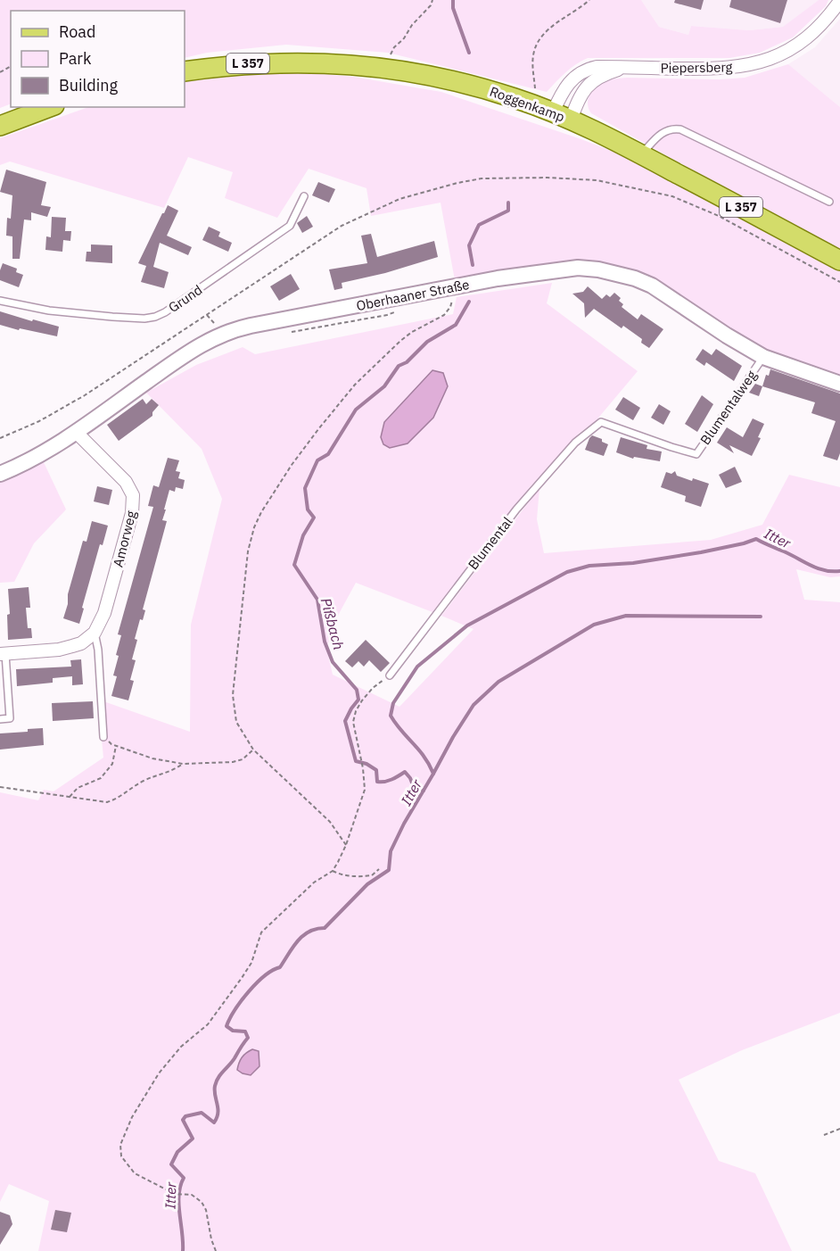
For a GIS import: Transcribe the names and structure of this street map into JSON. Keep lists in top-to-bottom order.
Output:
{
  "streets": {
    "main road": ["L 357", "Roggenkamp"],
    "street": ["Piepersberg", "Oberhaaner Straße", "Amorweg"],
    "lane": ["Grund", "Blumentalweg", "Blumental"]
  },
  "crossings": [
    ["Piepersberg", "Roggenkamp"],
    ["Oberhaaner Straße", "Blumentalweg"],
    ["Oberhaaner Straße", "Amorweg"],
    ["Blumentalweg", "Blumental"]
  ],
  "water": ["Itter", "Pißbach"],
  "legend": ["Road", "Park", "Building"]
}
